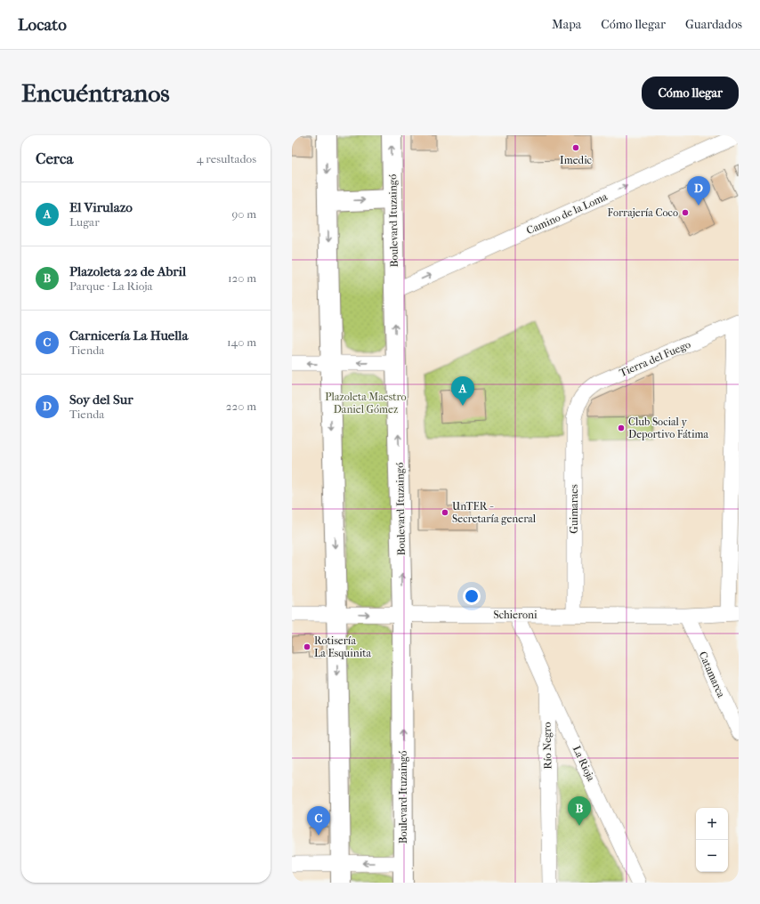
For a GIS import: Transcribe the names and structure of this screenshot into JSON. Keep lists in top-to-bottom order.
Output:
{
  "streets": {
    "main road": ["Boulevard Ituzaingó"],
    "street": [
      "Camino de la Loma",
      "Tierra del Fuego",
      "Guimaraes",
      "Schieroni",
      "Catamarca",
      "Río Negro",
      "La Rioja"
    ]
  },
  "crossings": [
    ["Camino de la Loma", "Boulevard Ituzaingó"],
    ["Boulevard Ituzaingó", "Schieroni"],
    ["Tierra del Fuego", "Guimaraes"],
    ["Guimaraes", "Schieroni"],
    ["Schieroni", "Catamarca"],
    ["Schieroni", "Río Negro"],
    ["Río Negro", "La Rioja"]
  ],
  "one_way": ["Camino de la Loma"],
  "parks": ["Plazoleta Maestro Daniel Gómez"],
  "places": [
    "Imedic",
    "Forrajería Coco",
    "Club Social y Deportivo Fátima",
    "UnTER - Secretaría general",
    "Rotisería La Esquinita"
  ],
  "page": {
    "header": "Locato",
    "nav": ["Mapa", "Cómo llegar", "Guardados"],
    "buttons": "Cómo llegar",
    "title": "Encuéntranos",
    "heading": ["Cerca", "4 resultados"],
    "pins": [
      "D",
      "A",
      "B",
      "C"
    ],
    "list": [
      {
        "mark": "A",
        "name": "El Virulazo",
        "note": "Lugar",
        "value": "90 m"
      },
      {
        "mark": "B",
        "name": "Plazoleta 22 de Abril",
        "note": "Parque · La Rioja",
        "value": "120 m"
      },
      {
        "mark": "C",
        "name": "Carnicería La Huella",
        "note": "Tienda",
        "value": "140 m"
      },
      {
        "mark": "D",
        "name": "Soy del Sur",
        "note": "Tienda",
        "value": "220 m"
      }
    ],
    "map_buttons": ["+", "−"]
  }
}
